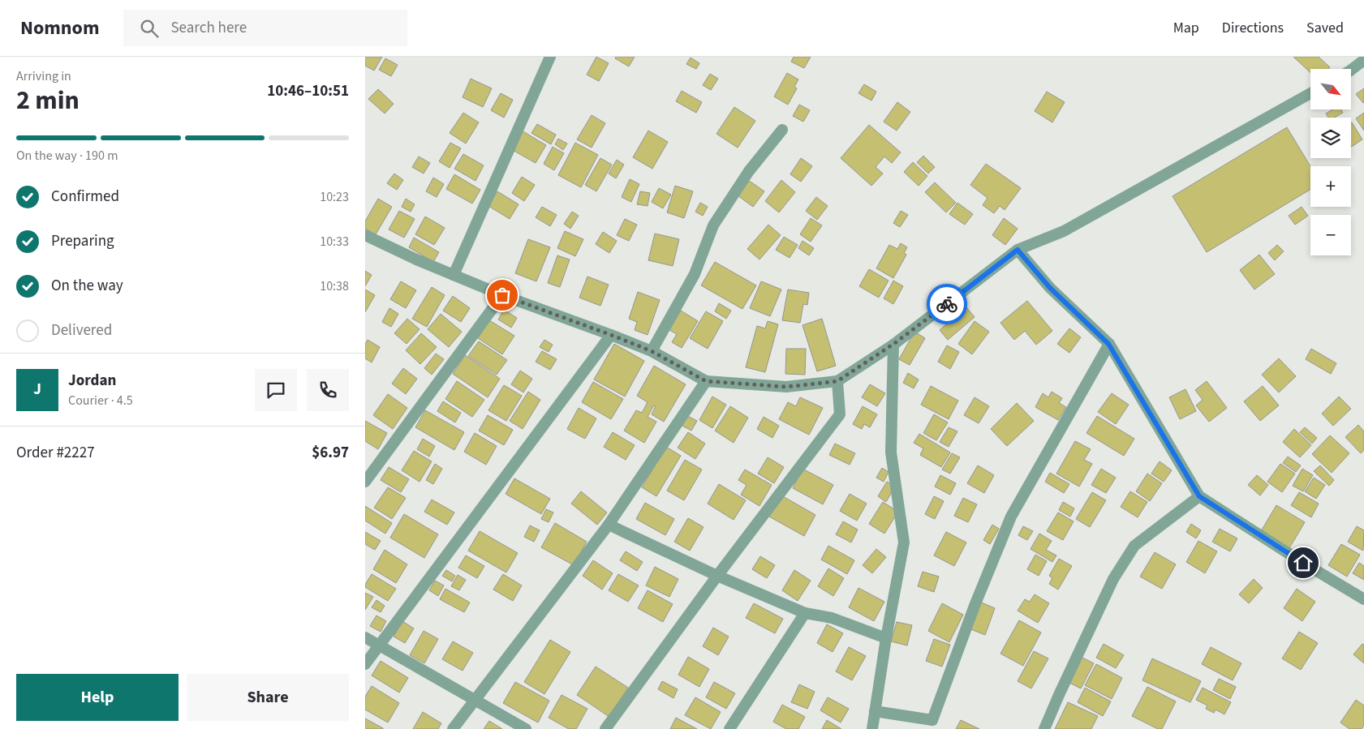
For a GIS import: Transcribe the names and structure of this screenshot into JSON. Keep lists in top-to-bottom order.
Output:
{
  "north": "bottom right",
  "page": {
    "header": "Nomnom",
    "search": "Search here",
    "nav": ["Map", "Directions", "Saved"],
    "heading": ["2 min", "Arriving in", "10:46–10:51"],
    "panel": [
      "Jordan",
      "Courier · 4.5",
      "Order #2227",
      "$6.97"
    ],
    "map_buttons": ["+", "−"],
    "bar": "On the way · 190 m",
    "list": [
      ["Confirmed", "10:23"],
      ["Preparing", "10:33"],
      ["On the way", "10:38"],
      "Delivered"
    ],
    "round": "J",
    "buttons": ["Help", "Share"]
  }
}
